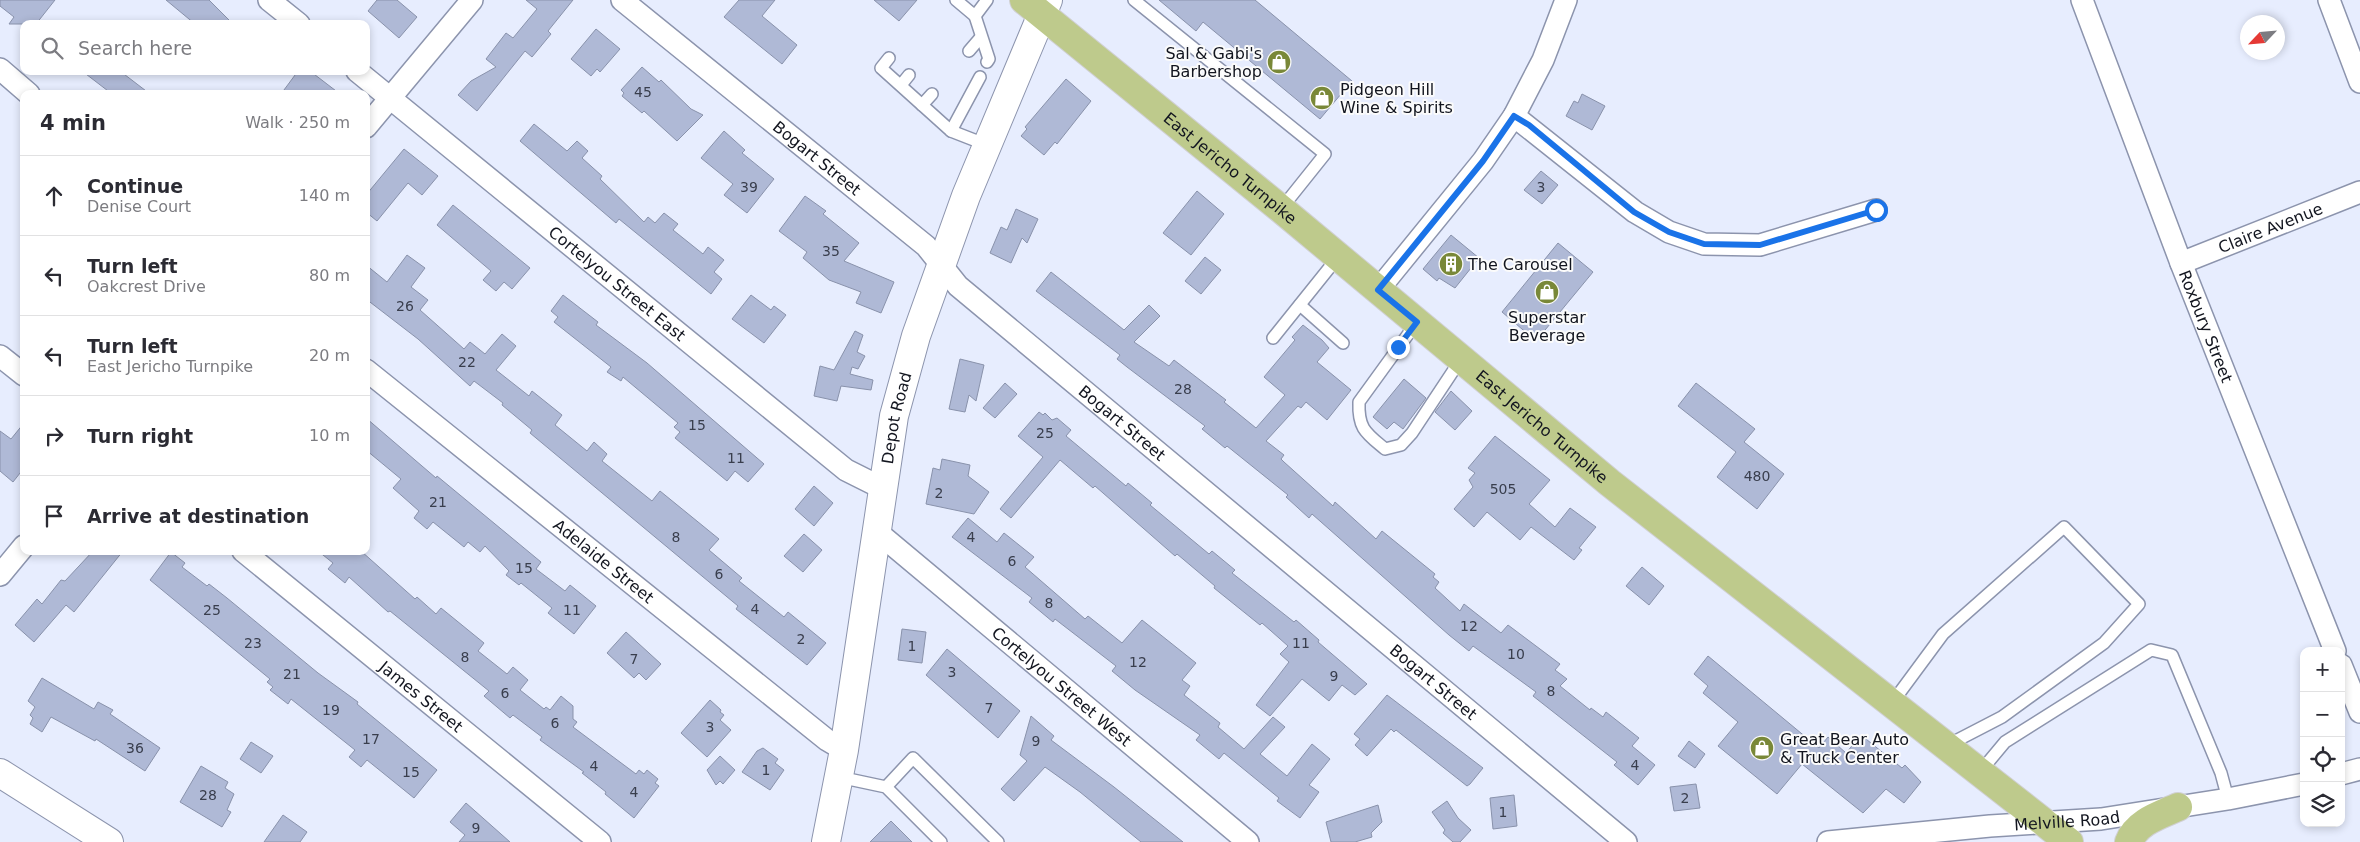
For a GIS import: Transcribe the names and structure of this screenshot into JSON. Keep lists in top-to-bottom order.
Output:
{
  "streets": {
    "main road": ["East Jericho Turnpike"],
    "street": [
      "Bogart Street",
      "Claire Avenue",
      "Cortelyou Street East",
      "Roxbury Street",
      "Depot Road",
      "Adelaide Street",
      "Cortelyou Street West",
      "James Street",
      "Melville Road"
    ]
  },
  "crossings": [
    ["Bogart Street", "Depot Road"],
    ["East Jericho Turnpike", "Depot Road"],
    ["East Jericho Turnpike", "Melville Road"],
    ["Claire Avenue", "Roxbury Street"],
    ["Cortelyou Street East", "Depot Road"],
    ["Depot Road", "Adelaide Street"],
    ["Depot Road", "Cortelyou Street West"]
  ],
  "places": {
    "shop": [
      "Sal & Gabi's Barbershop",
      "Pidgeon Hill Wine & Spirits",
      "Superstar Beverage",
      "Great Bear Auto & Truck Center"
    ],
    "building": ["The Carousel"]
  },
  "house_numbers": [
    "45",
    "39",
    "3",
    "35",
    "26",
    "22",
    "28",
    "15",
    "25",
    "11",
    "480",
    "505",
    "2",
    "21",
    "8",
    "4",
    "6",
    "15",
    "6",
    "8",
    "4",
    "25",
    "11",
    "12",
    "2",
    "23",
    "11",
    "1",
    "10",
    "8",
    "7",
    "12",
    "3",
    "21",
    "9",
    "8",
    "6",
    "7",
    "19",
    "6",
    "3",
    "17",
    "9",
    "36",
    "4",
    "4",
    "1",
    "15",
    "4",
    "28",
    "2",
    "1",
    "9"
  ],
  "north": "bottom left",
  "page": {
    "search": "Search here",
    "heading": ["4 min", "Walk · 250 m"],
    "list": [
      ["Continue", "Denise Court", "140 m"],
      ["Turn left", "Oakcrest Drive", "80 m"],
      ["Turn left", "East Jericho Turnpike", "20 m"],
      ["Turn right", "10 m"],
      "Arrive at destination"
    ],
    "map_buttons": ["+", "−"]
  }
}
